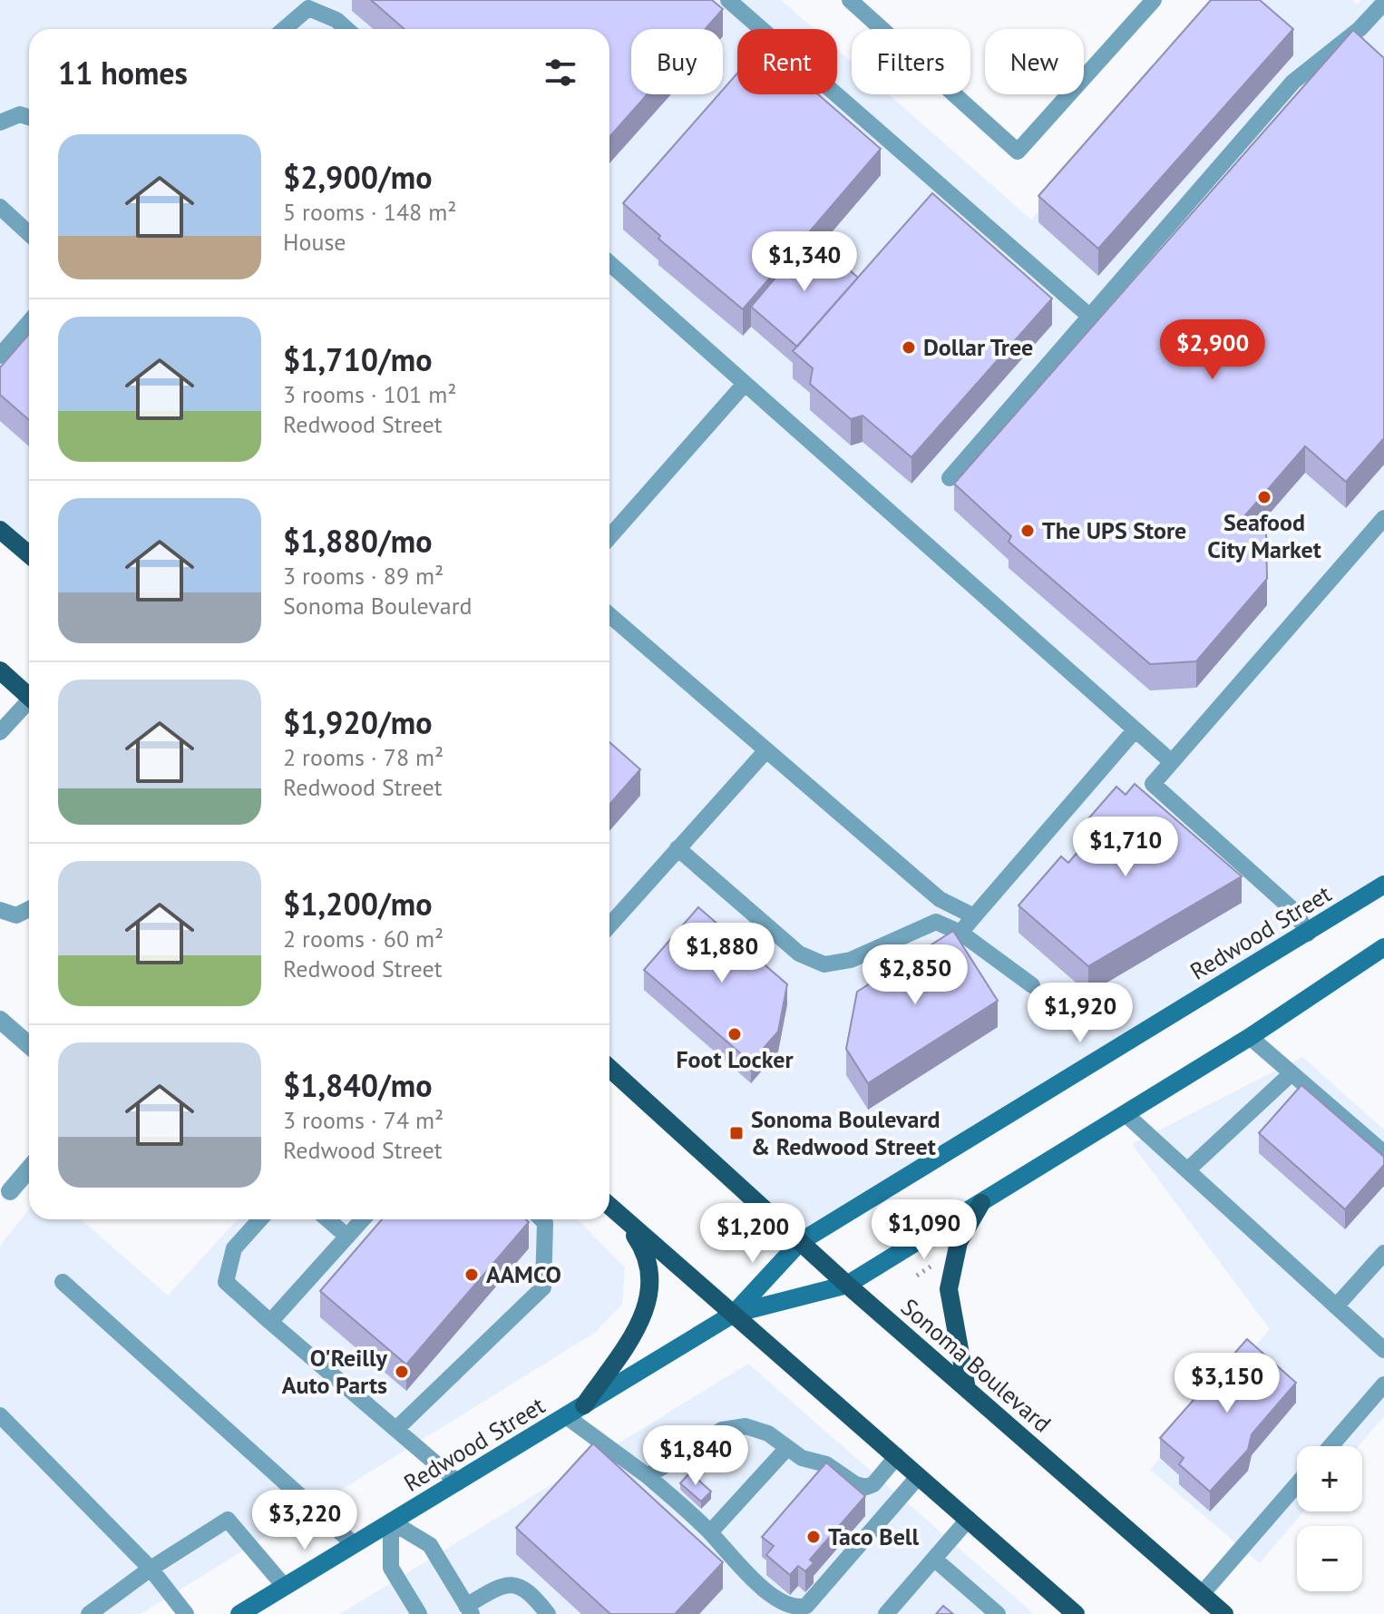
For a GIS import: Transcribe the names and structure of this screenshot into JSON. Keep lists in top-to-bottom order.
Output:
{
  "streets": {
    "main road": ["Redwood Street", "Sonoma Boulevard"]
  },
  "crossings": [
    ["Redwood Street", "Sonoma Boulevard"]
  ],
  "places": {
    "other": [
      "Dollar Tree",
      "Seafood City Market",
      "The UPS Store",
      "Foot Locker",
      "AAMCO",
      "O'Reilly Auto Parts",
      "Taco Bell"
    ],
    "transit": ["Sonoma Boulevard & Redwood Street"]
  },
  "page": {
    "chip": [
      "Buy",
      "Rent",
      "Filters",
      "New"
    ],
    "heading": "11 homes",
    "list": [
      {
        "name": "$2,900/mo",
        "note": "5 rooms · 148 m² · House"
      },
      {
        "name": "$1,710/mo",
        "note": "3 rooms · 101 m² · Redwood Street"
      },
      {
        "name": "$1,880/mo",
        "note": "3 rooms · 89 m² · Sonoma Boulevard"
      },
      {
        "name": "$1,920/mo",
        "note": "2 rooms · 78 m² · Redwood Street"
      },
      {
        "name": "$1,200/mo",
        "note": "2 rooms · 60 m² · Redwood Street"
      },
      {
        "name": "$1,840/mo",
        "note": "3 rooms · 74 m² · Redwood Street"
      }
    ],
    "price": [
      "$1,340",
      "$2,900",
      "$1,710",
      "$1,880",
      "$2,850",
      "$1,920",
      "$1,090",
      "$1,200",
      "$3,150",
      "$1,840",
      "$3,220"
    ],
    "map_buttons": ["+", "−"]
  }
}
